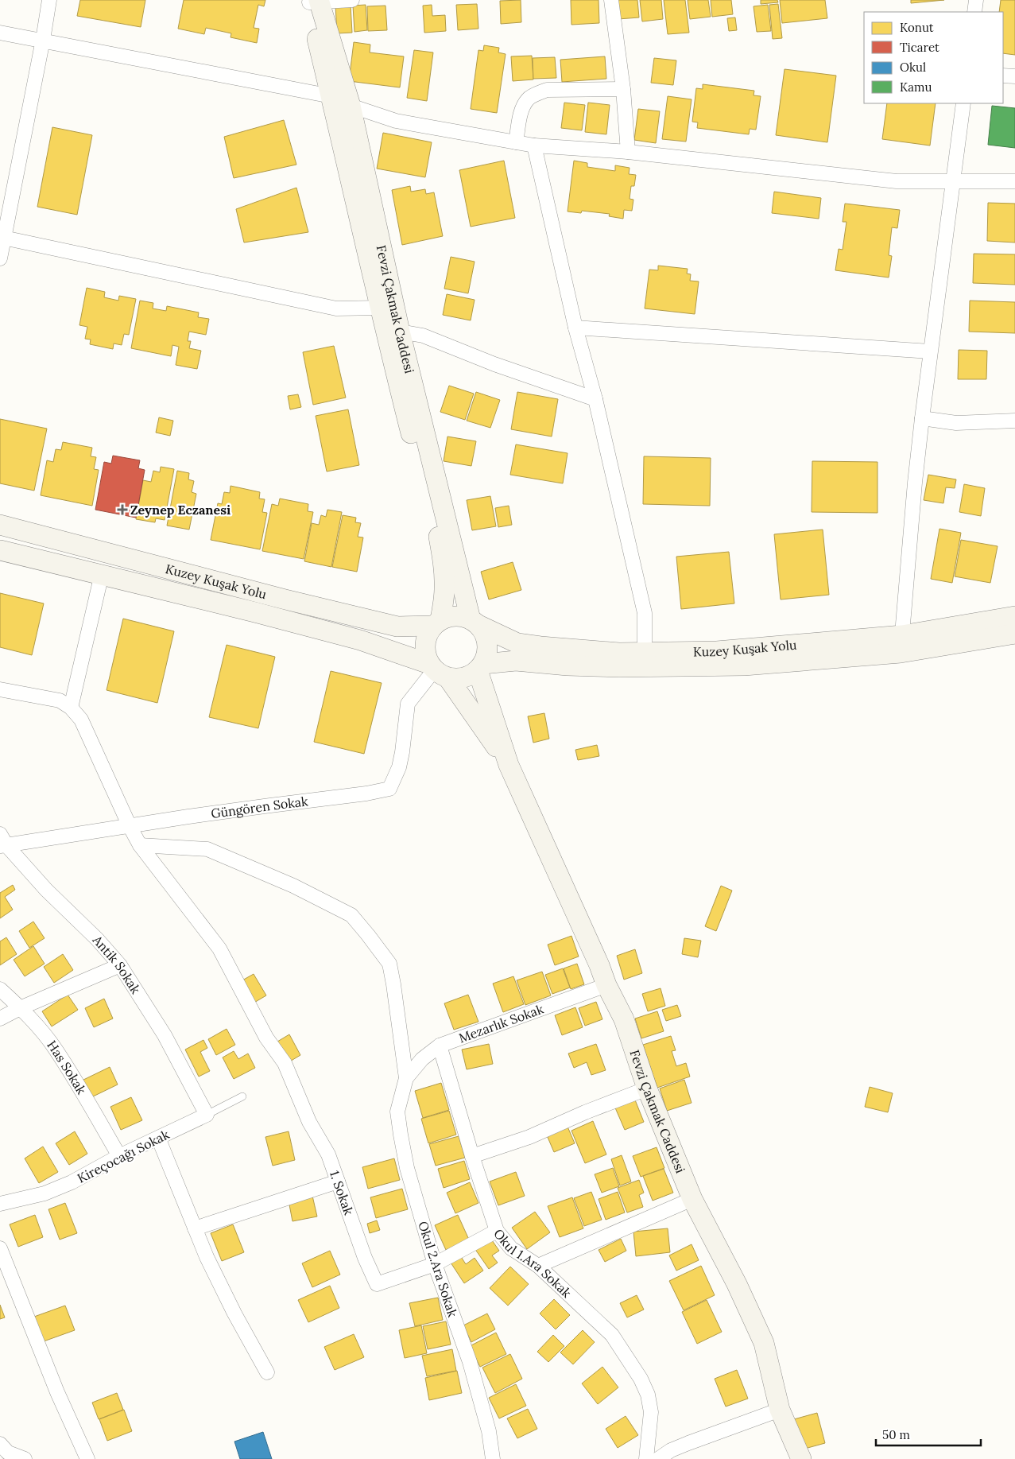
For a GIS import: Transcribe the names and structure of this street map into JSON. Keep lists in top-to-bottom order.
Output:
{
  "streets": {
    "street": [
      "Fevzi Çakmak Caddesi",
      "Kuzey Kuşak Yolu",
      "Güngören Sokak",
      "Antik Sokak",
      "Mezarlık Sokak",
      "Has Sokak",
      "Kireçocağı Sokak",
      "1. Sokak",
      "Okul 1.Ara Sokak",
      "Okul 2.Ara Sokak"
    ]
  },
  "crossings": [
    ["Fevzi Çakmak Caddesi", "Kuzey Kuşak Yolu"],
    ["Fevzi Çakmak Caddesi", "Güngören Sokak"],
    ["Fevzi Çakmak Caddesi", "Mezarlık Sokak"],
    ["Kuzey Kuşak Yolu", "Güngören Sokak"],
    ["Güngören Sokak", "Antik Sokak"],
    ["Güngören Sokak", "1. Sokak"],
    ["Antik Sokak", "Kireçocağı Sokak"],
    ["Mezarlık Sokak", "Okul 1.Ara Sokak"],
    ["Mezarlık Sokak", "Okul 2.Ara Sokak"],
    ["Has Sokak", "Kireçocağı Sokak"],
    ["1. Sokak", "Okul 2.Ara Sokak"]
  ],
  "places": {
    "health": ["Zeynep Eczanesi"]
  },
  "legend": [
    "Konut",
    "Ticaret",
    "Okul",
    "Kamu"
  ],
  "scale_bar": "50 m"
}
